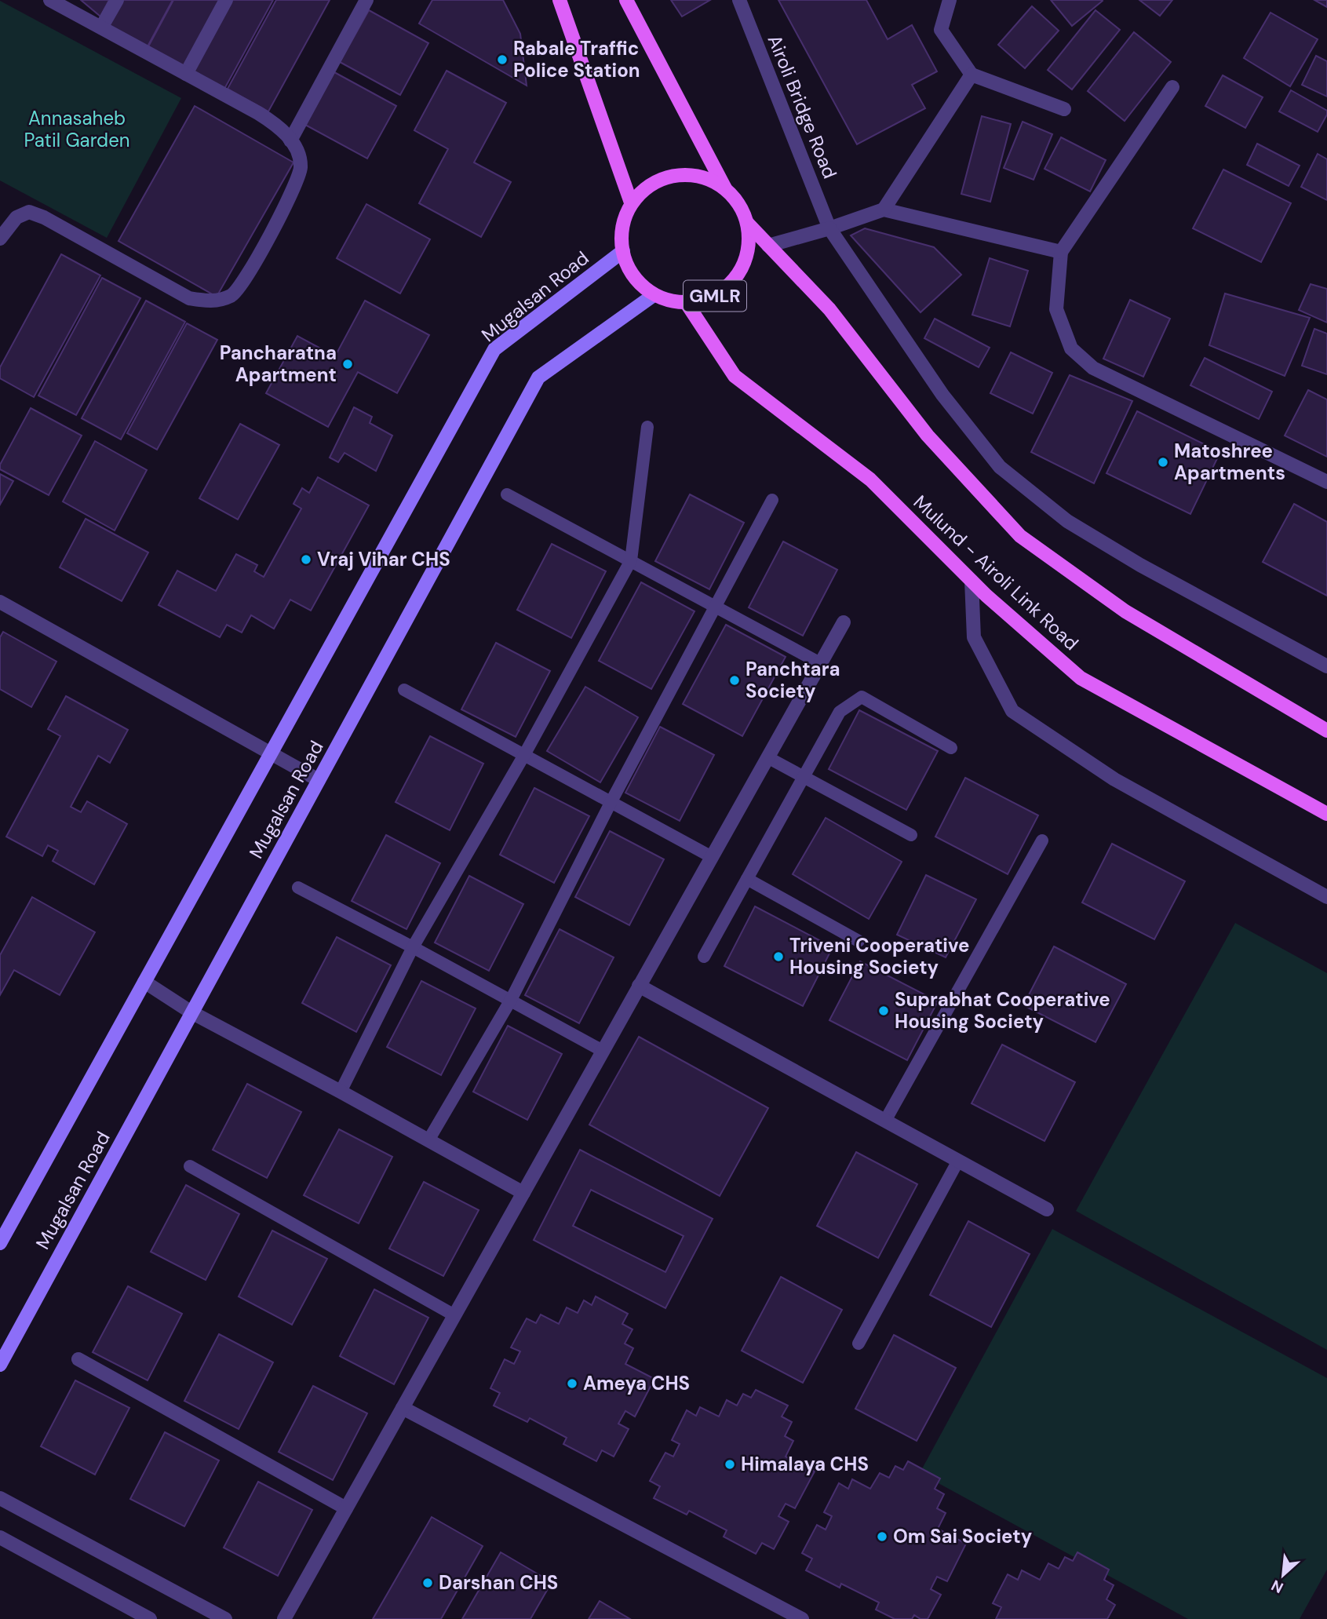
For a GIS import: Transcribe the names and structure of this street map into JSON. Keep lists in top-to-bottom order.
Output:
{
  "streets": {
    "main road": ["GMLR", "Mugalsan Road", "Mulund - Airoli Link Road"],
    "street": ["Airoli Bridge Road"]
  },
  "crossings": [
    ["GMLR", "Mugalsan Road"],
    ["GMLR", "Mulund - Airoli Link Road"],
    ["Mugalsan Road", "Mulund - Airoli Link Road"]
  ],
  "parks": ["Annasaheb Patil Garden"],
  "places": [
    "Rabale Traffic Police Station",
    "Pancharatna Apartment",
    "Matoshree Apartments",
    "Vraj Vihar CHS",
    "Panchtara Society",
    "Triveni Cooperative Housing Society",
    "Suprabhat Cooperative Housing Society",
    "Ameya CHS",
    "Himalaya CHS",
    "Om Sai Society",
    "Darshan CHS"
  ],
  "north": "bottom left"
}
